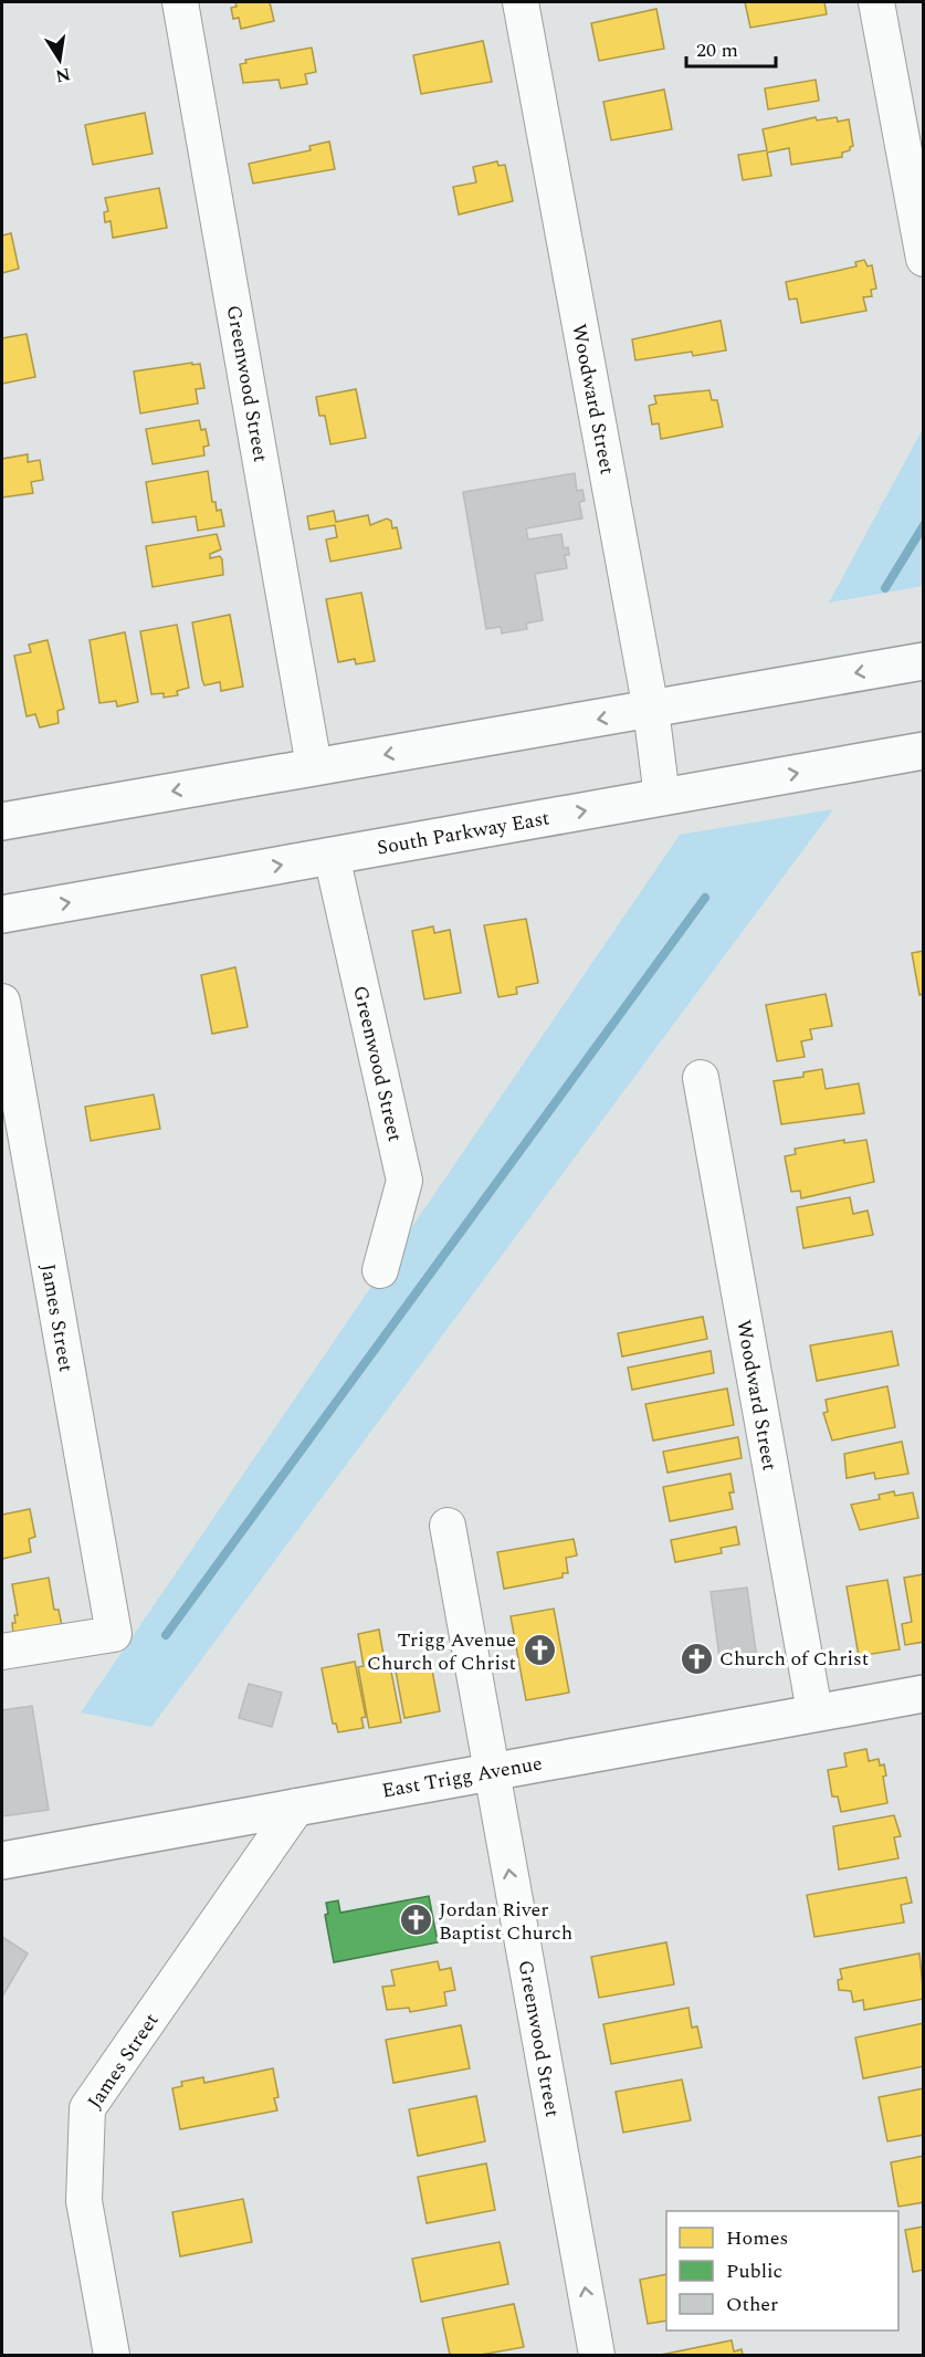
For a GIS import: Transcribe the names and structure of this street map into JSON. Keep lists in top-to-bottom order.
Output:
{
  "streets": {
    "main road": ["South Parkway East", "East Trigg Avenue"],
    "street": ["Greenwood Street", "Woodward Street", "James Street"]
  },
  "crossings": [
    ["Greenwood Street", "South Parkway East"],
    ["Greenwood Street", "East Trigg Avenue"],
    ["Woodward Street", "South Parkway East"],
    ["Woodward Street", "East Trigg Avenue"],
    ["James Street", "East Trigg Avenue"]
  ],
  "places": {
    "church": ["Trigg Avenue Church of Christ", "Church of Christ", "Jordan River Baptist Church"]
  },
  "legend": ["Homes", "Public", "Other"],
  "scale_bar": "20 m",
  "north": "bottom"
}
